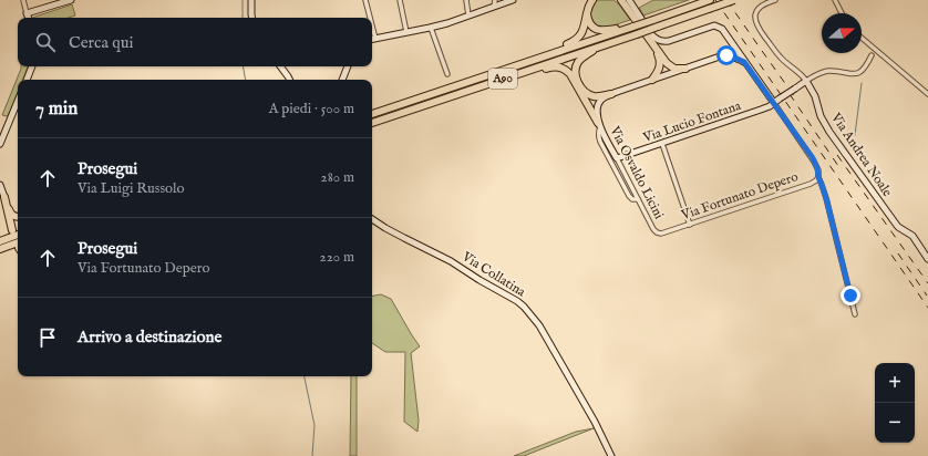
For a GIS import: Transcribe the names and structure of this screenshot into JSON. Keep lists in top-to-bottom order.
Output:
{
  "streets": {
    "highway": ["A90"],
    "street": [
      "Via Lucio Fontana",
      "Via Andrea Noale",
      "Via Osvaldo Licini",
      "Via Fortunato Depero",
      "Via Collatina"
    ]
  },
  "crossings": [
    ["Via Lucio Fontana", "Via Andrea Noale"],
    ["Via Lucio Fontana", "Via Osvaldo Licini"],
    ["Via Osvaldo Licini", "Via Fortunato Depero"]
  ],
  "north": "right",
  "page": {
    "search": "Cerca qui",
    "heading": ["7 min", "A piedi · 500 m"],
    "list": [
      ["Prosegui", "Via Luigi Russolo", "280 m"],
      ["Prosegui", "Via Fortunato Depero", "220 m"],
      "Arrivo a destinazione"
    ],
    "map_buttons": ["+", "−"]
  }
}
